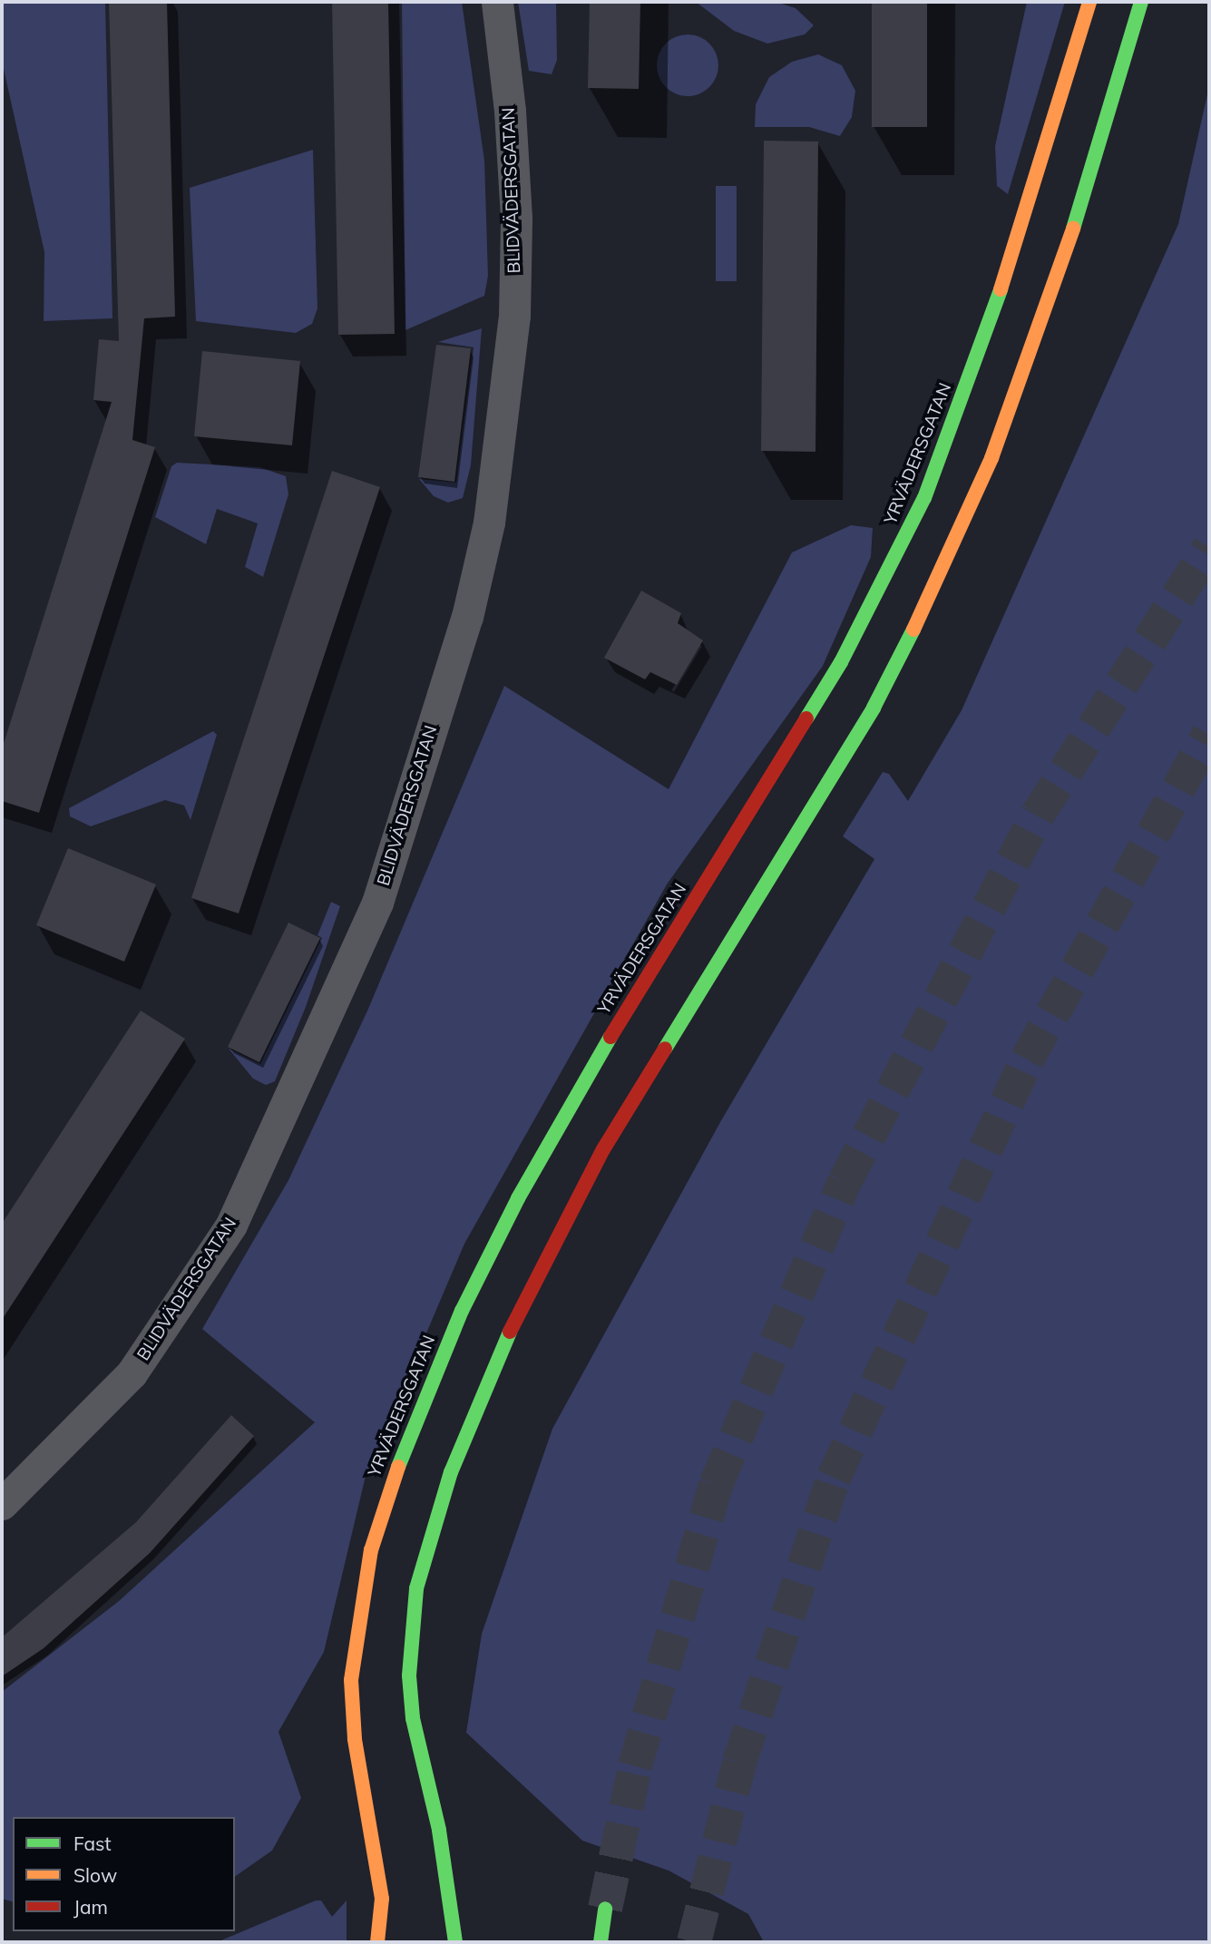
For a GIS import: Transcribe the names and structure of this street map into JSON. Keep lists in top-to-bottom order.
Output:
{
  "streets": {
    "main road": ["YRVÄDERSGATAN"],
    "street": ["BLIDVÄDERSGATAN"]
  },
  "legend": ["Fast", "Slow", "Jam"]
}
